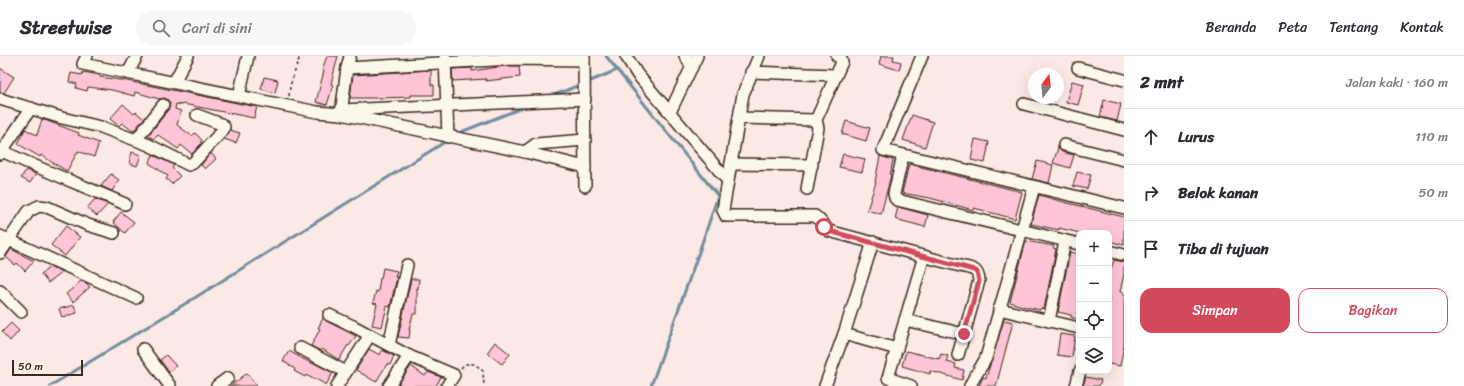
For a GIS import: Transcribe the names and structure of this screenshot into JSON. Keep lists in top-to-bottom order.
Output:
{
  "scale_bar": "50 m",
  "north": "top",
  "page": {
    "header": "Streetwise",
    "search": "Cari di sini",
    "nav": [
      "Beranda",
      "Peta",
      "Tentang",
      "Kontak"
    ],
    "heading": ["2 mnt", "Jalan kaki · 160 m"],
    "list": [
      ["Lurus", "110 m"],
      ["Belok kanan", "50 m"],
      "Tiba di tujuan"
    ],
    "map_buttons": ["+", "−"],
    "buttons": ["Simpan", "Bagikan"],
    "scale": "50 m"
  }
}
